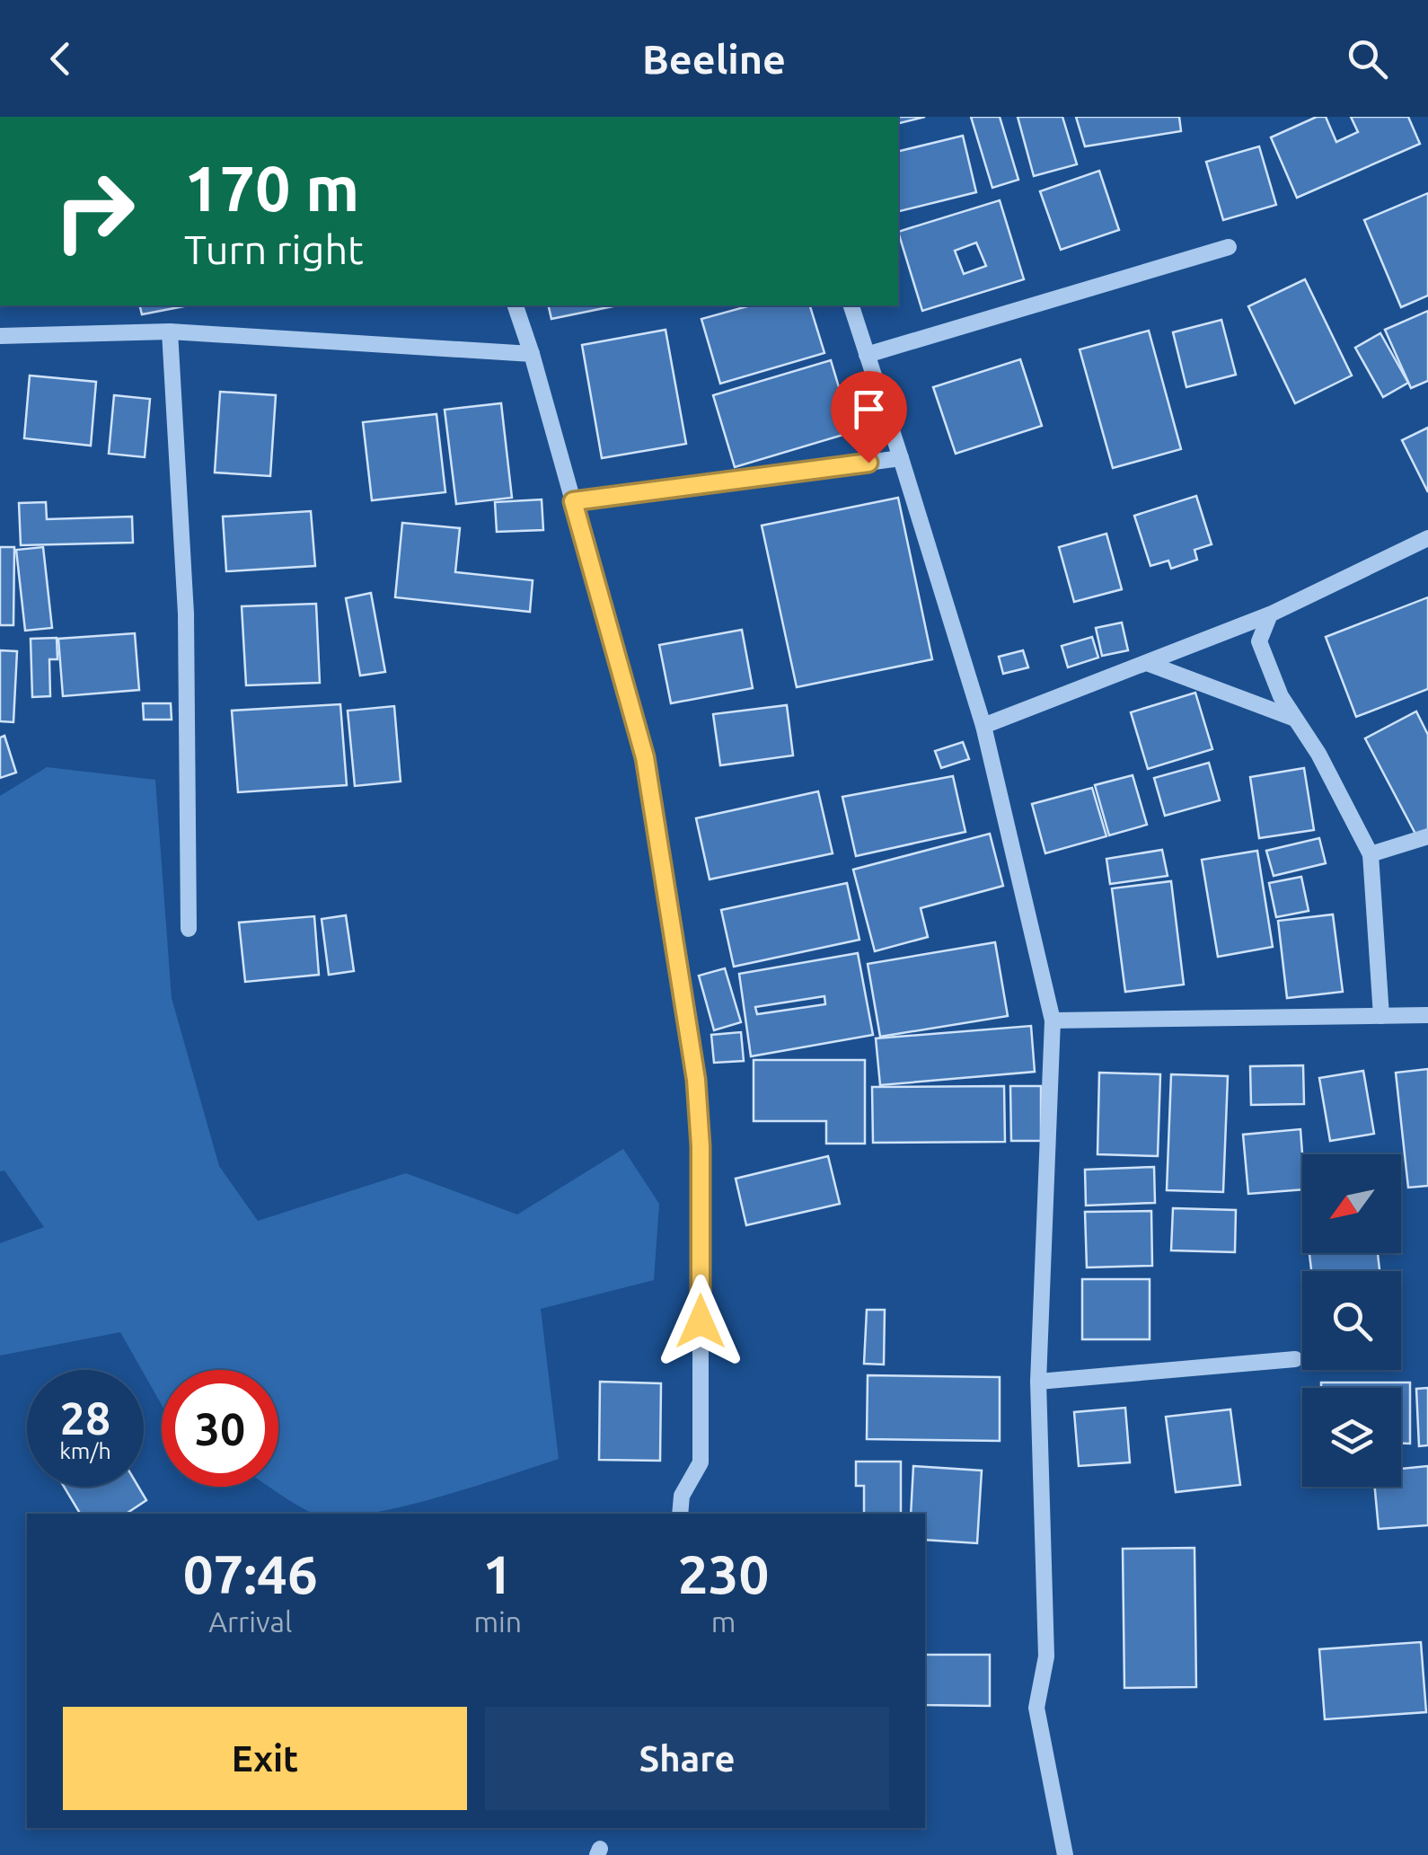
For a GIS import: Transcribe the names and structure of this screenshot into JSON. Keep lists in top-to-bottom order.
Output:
{
  "north": "bottom left",
  "page": {
    "header": "Beeline",
    "turn": ["170 m", "Turn right"],
    "speed": "28 km/h",
    "limit": "30",
    "eta": [
      "07:46",
      "Arrival",
      "1",
      "min",
      "230",
      "m"
    ],
    "buttons": ["Exit", "Share"]
  }
}
